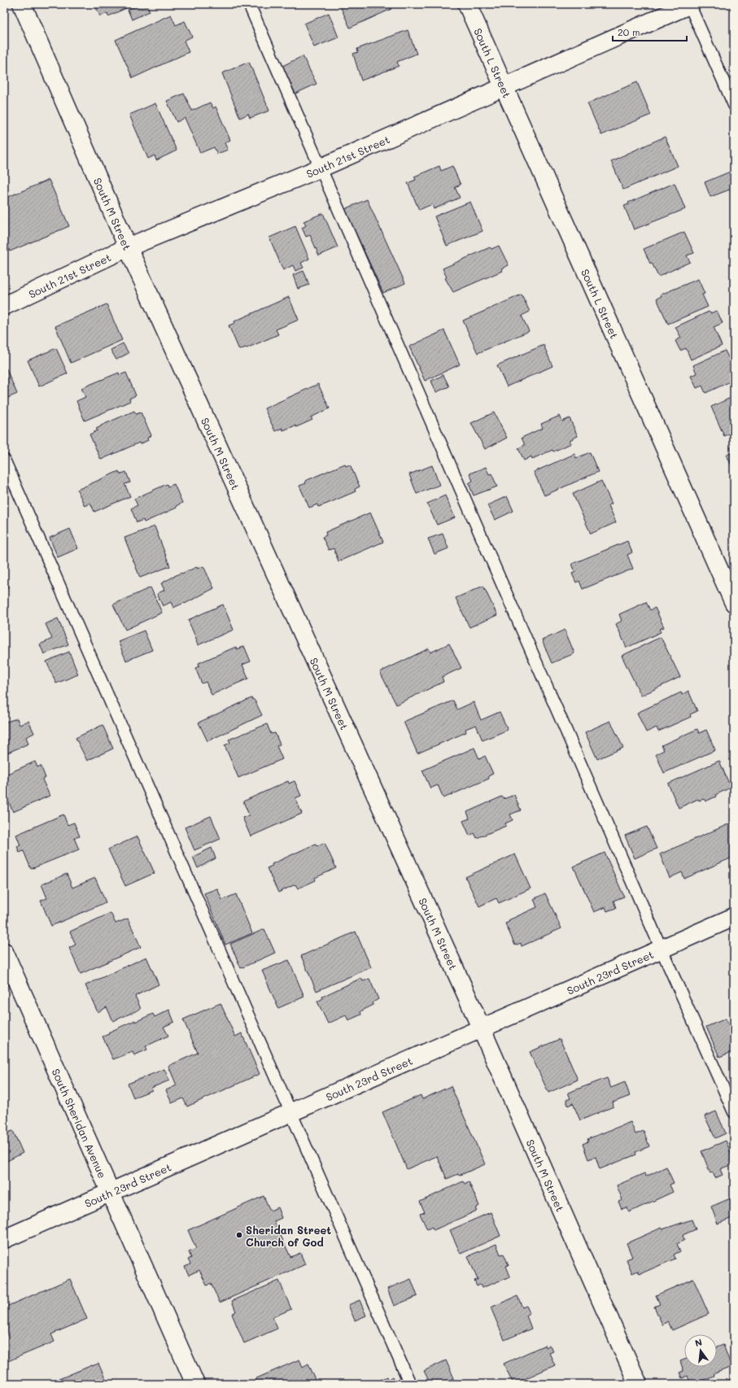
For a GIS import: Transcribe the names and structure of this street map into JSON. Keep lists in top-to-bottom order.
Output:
{
  "streets": {
    "street": [
      "South L Street",
      "South 21st Street",
      "South M Street",
      "South 23rd Street",
      "South Sheridan Avenue"
    ]
  },
  "crossings": [
    ["South L Street", "South 21st Street"],
    ["South 21st Street", "South M Street"],
    ["South M Street", "South 23rd Street"],
    ["South 23rd Street", "South Sheridan Avenue"]
  ],
  "places": ["Sheridan Street Church of God"],
  "scale_bar": "20 m",
  "north": "top"
}
